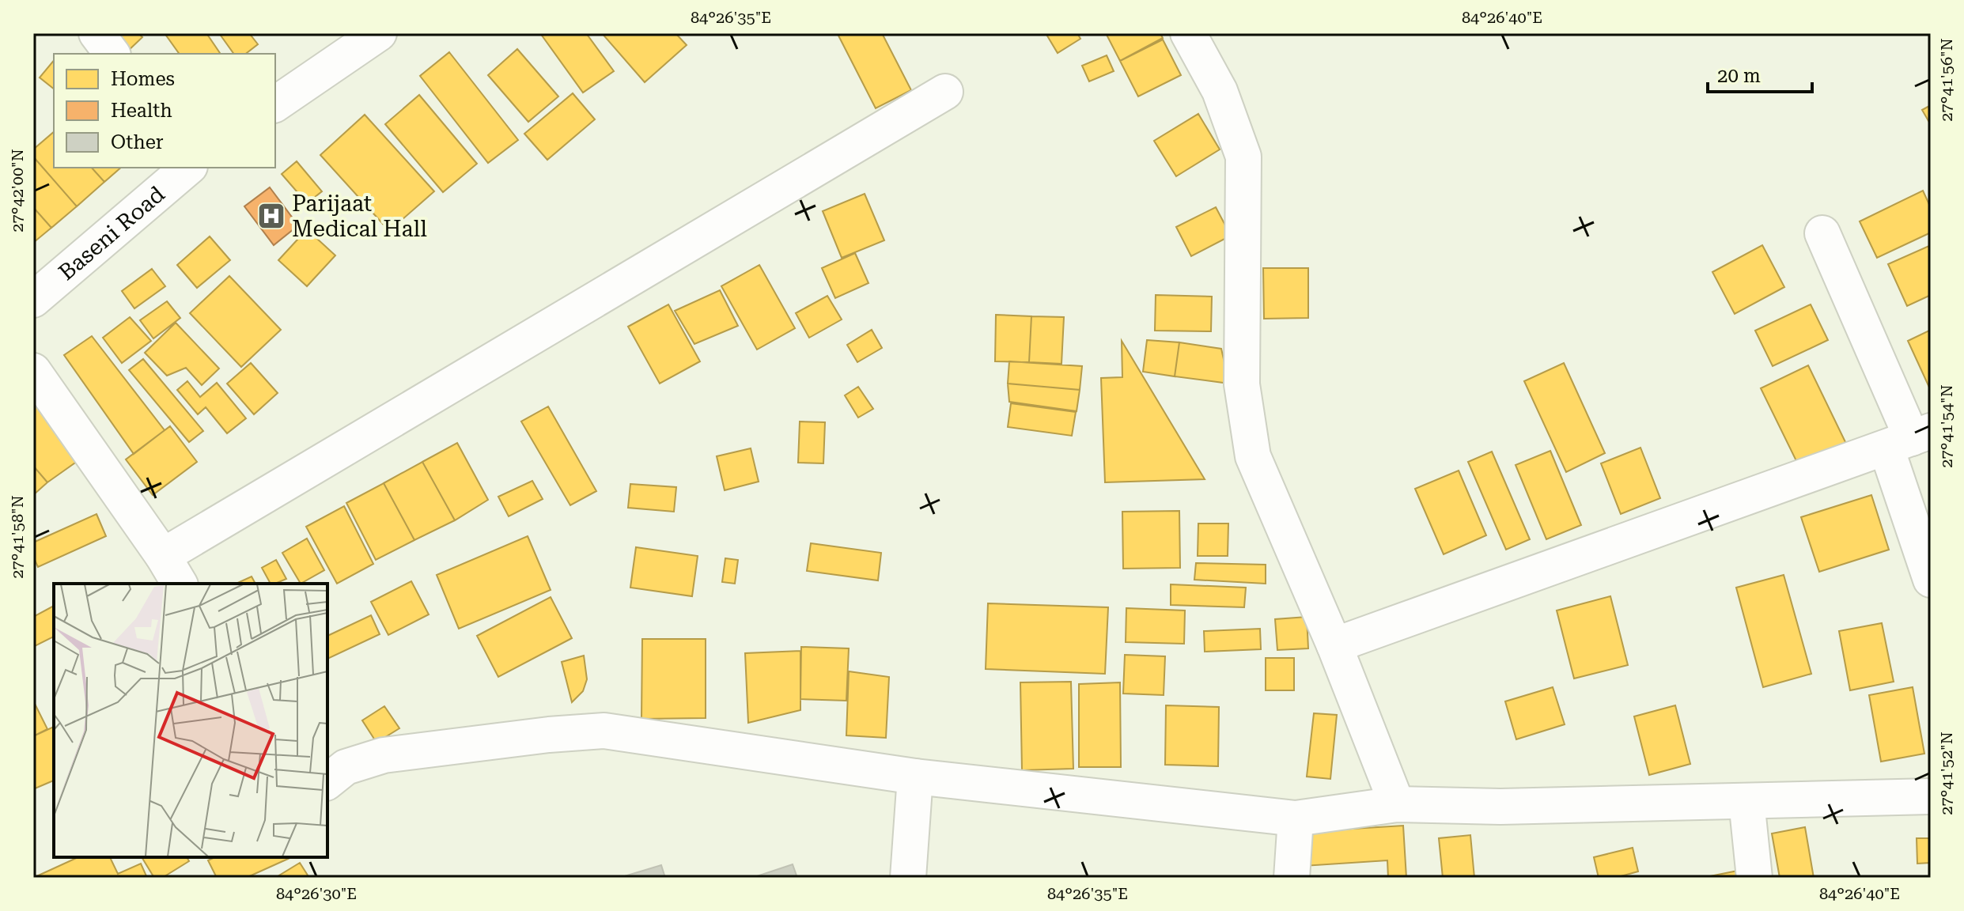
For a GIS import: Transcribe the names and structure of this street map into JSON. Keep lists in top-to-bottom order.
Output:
{
  "streets": {
    "street": ["Baseni Road"]
  },
  "places": {
    "hospital": ["Parijaat Medical Hall"]
  },
  "legend": ["Homes", "Health", "Other"],
  "scale_bar": "20 m",
  "coordinates": [
    "84°26'35\"E",
    "84°26'40\"E",
    "27°41'56\"N",
    "27°42'00\"N",
    "27°41'54\"N",
    "27°41'58\"N",
    "27°41'52\"N",
    "84°26'30\"E"
  ]
}
